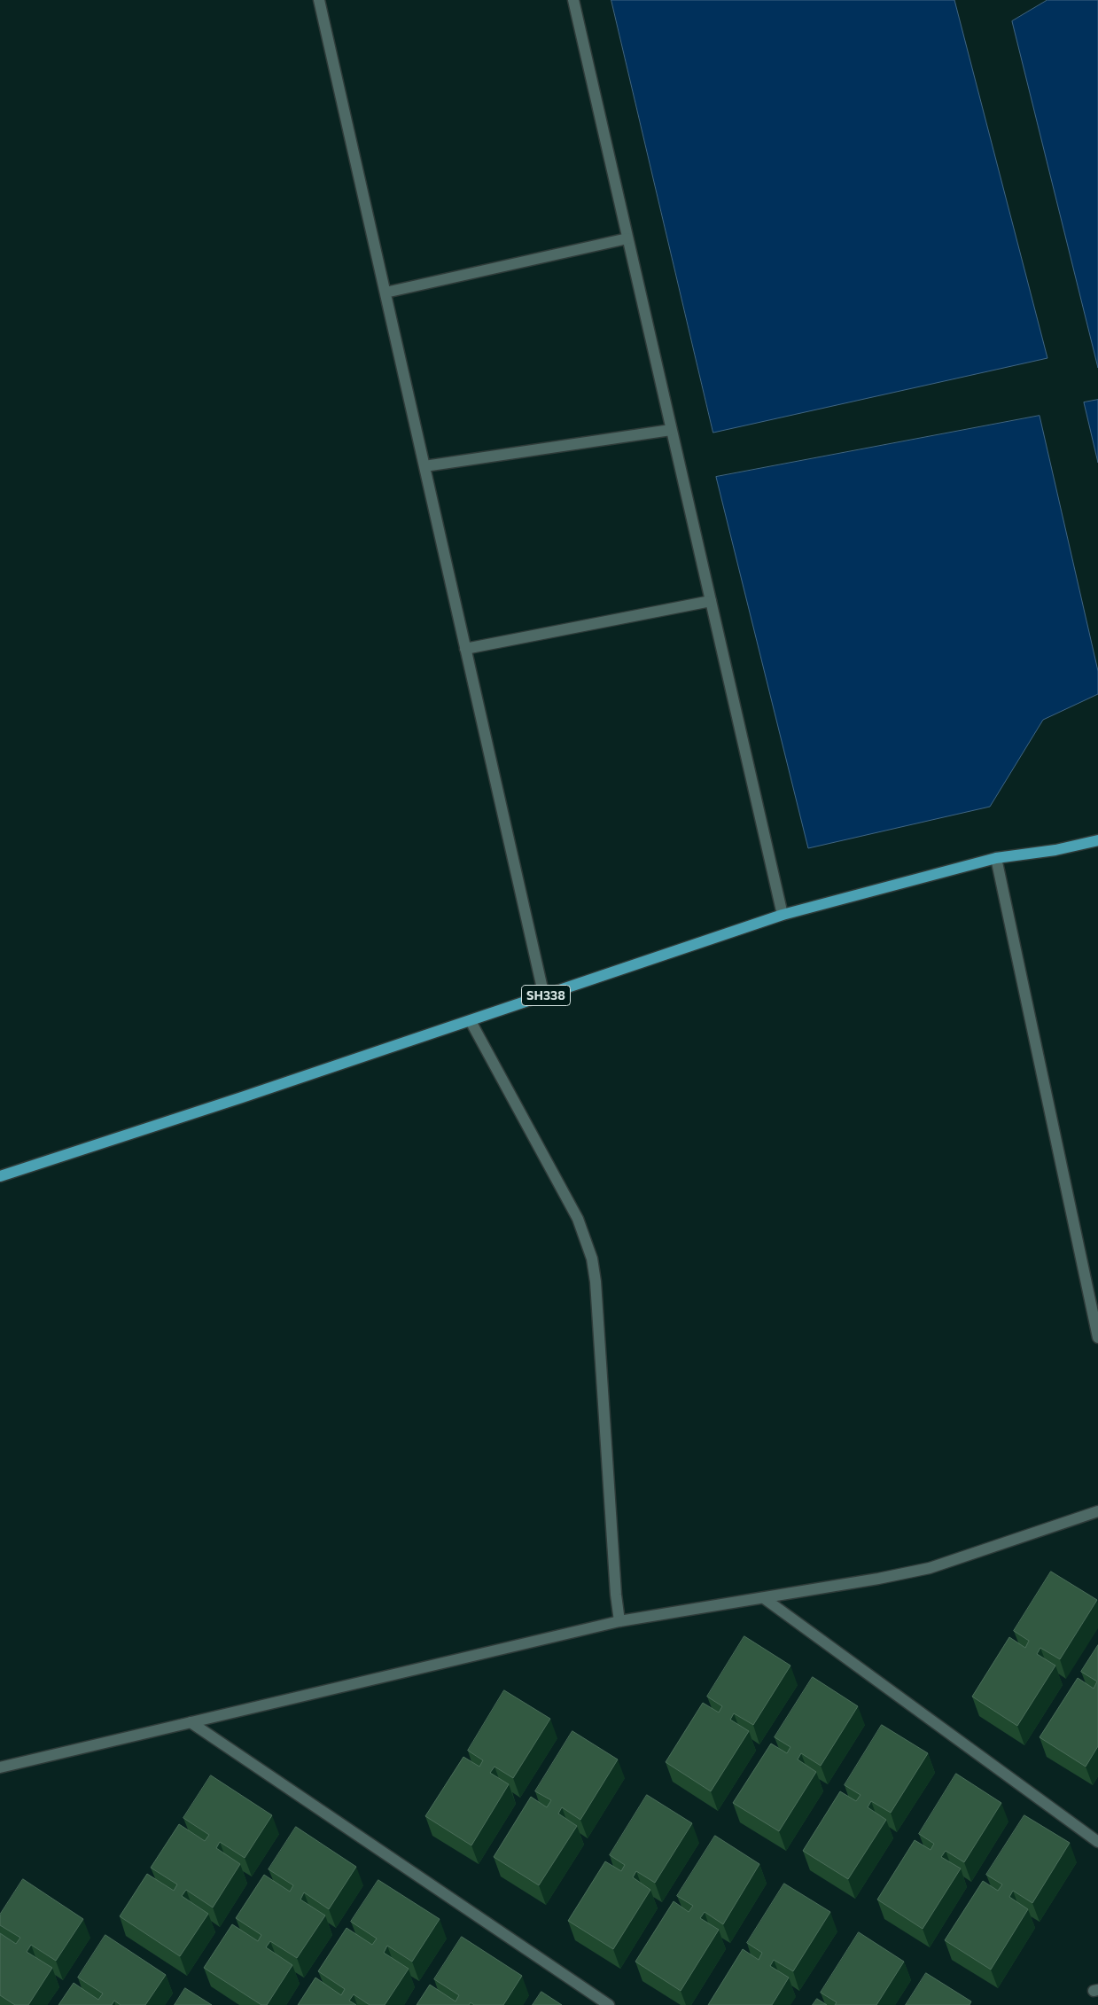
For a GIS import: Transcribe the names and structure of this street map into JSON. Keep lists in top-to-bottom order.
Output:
{
  "streets": {
    "main road": ["SH338"]
  }
}
